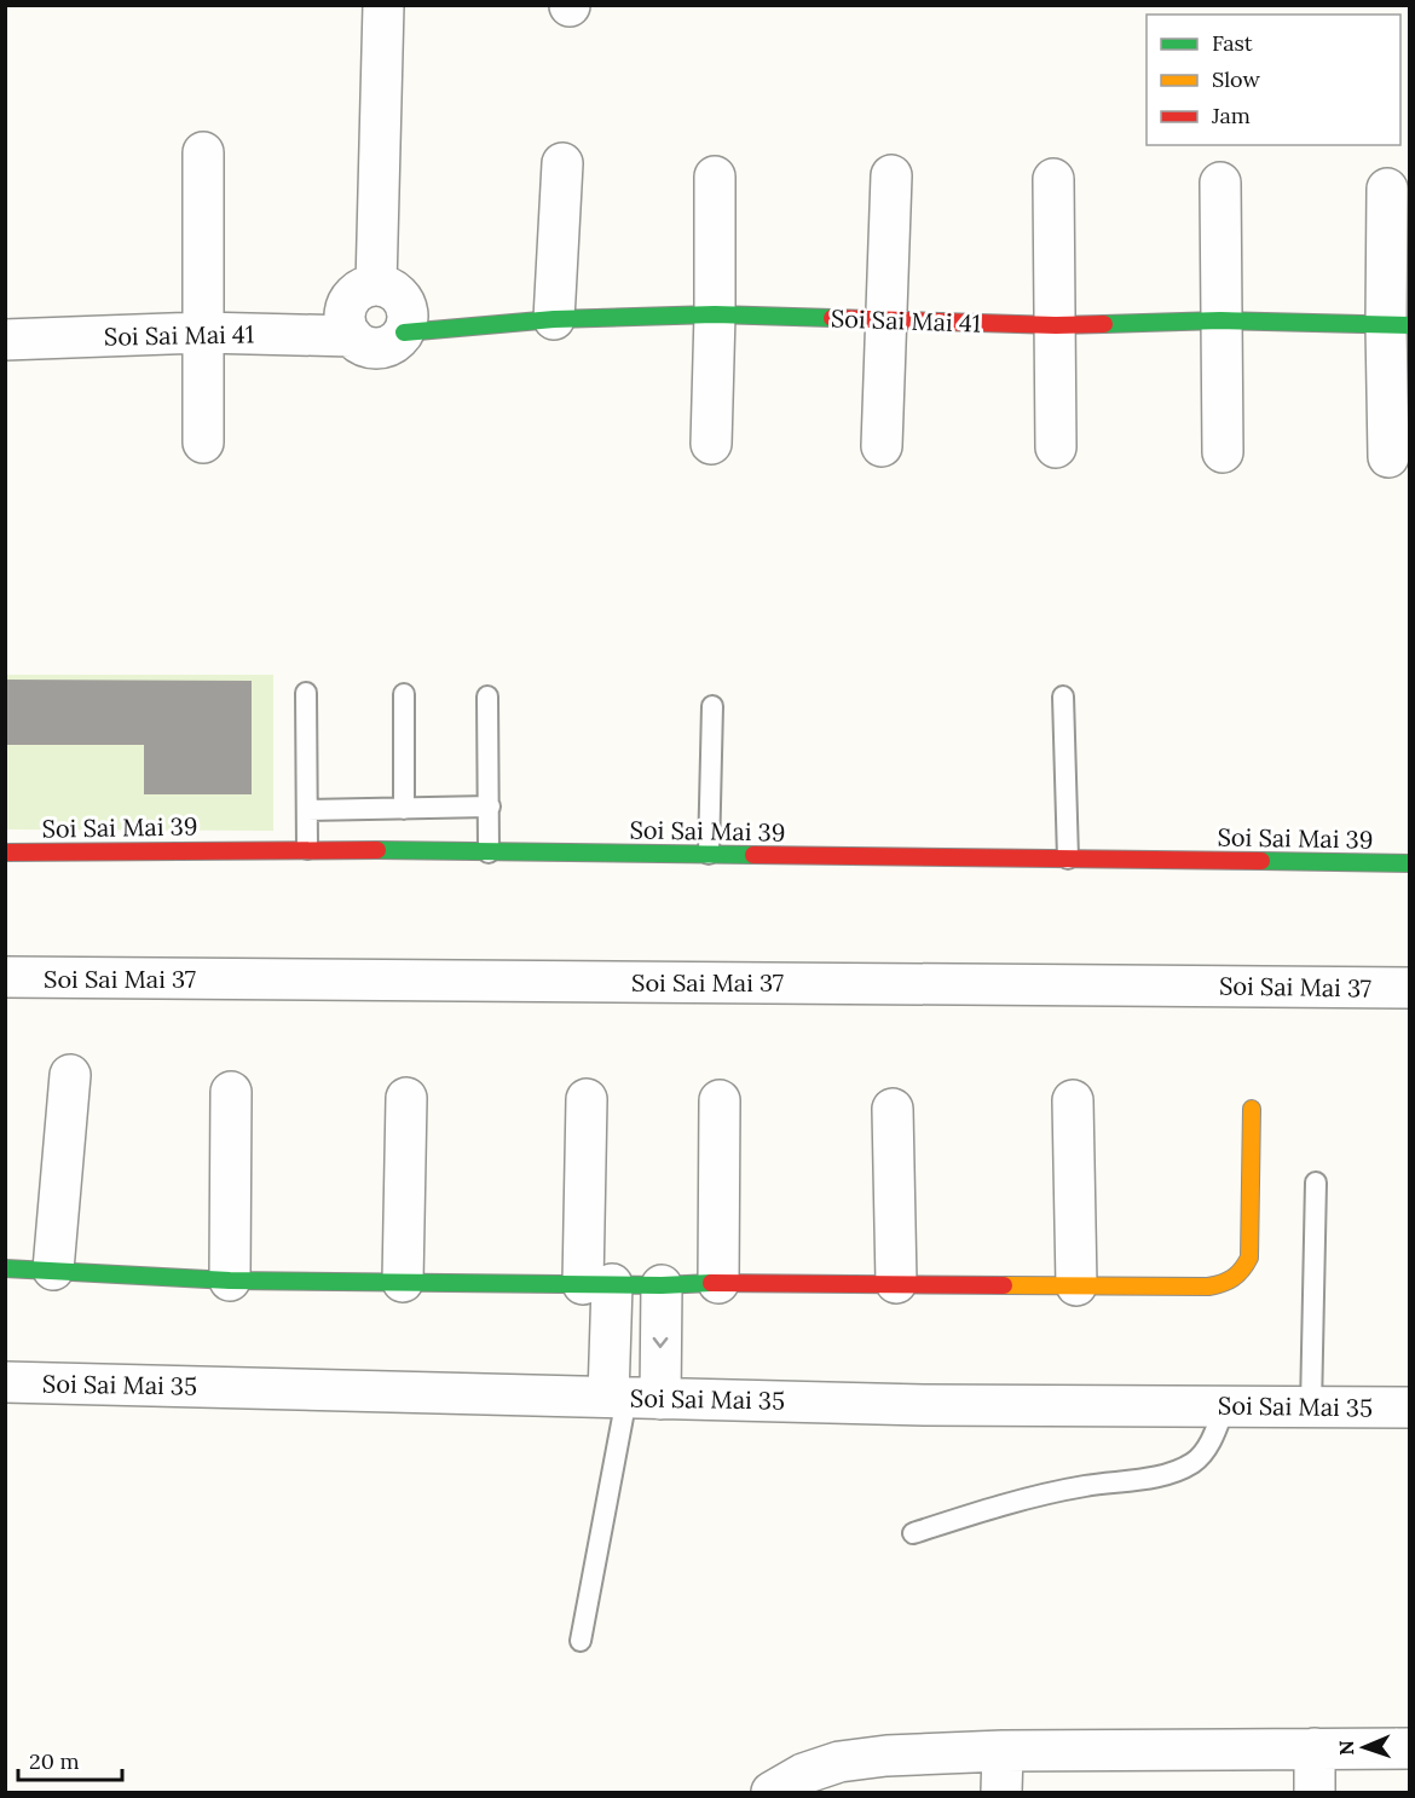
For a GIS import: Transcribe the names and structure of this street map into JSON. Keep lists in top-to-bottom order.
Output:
{
  "streets": {
    "street": [
      "Soi Sai Mai 41",
      "Soi Sai Mai 39",
      "Soi Sai Mai 37",
      "Soi Sai Mai 35"
    ]
  },
  "legend": ["Fast", "Slow", "Jam"],
  "scale_bar": "20 m",
  "north": "left"
}
